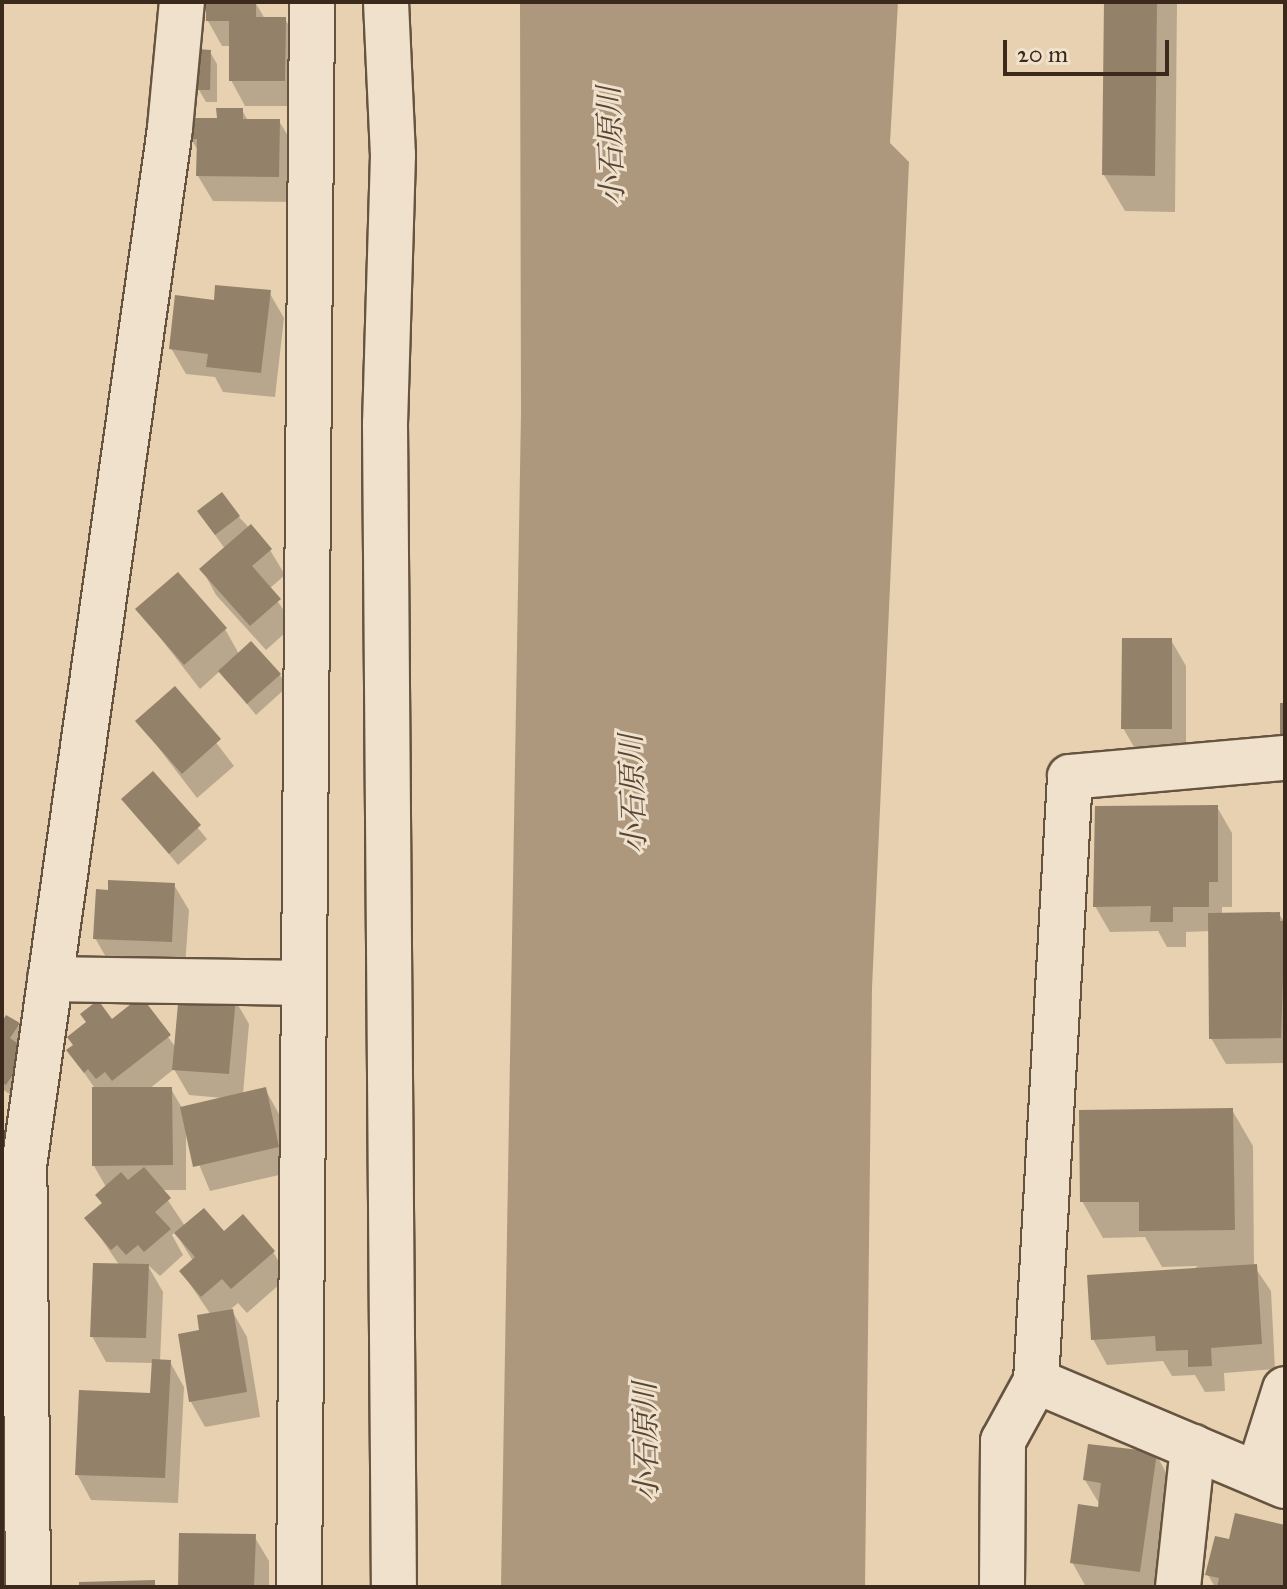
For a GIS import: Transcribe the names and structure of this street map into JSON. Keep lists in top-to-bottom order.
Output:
{
  "water": ["小石原川"],
  "scale_bar": "20 m"
}
